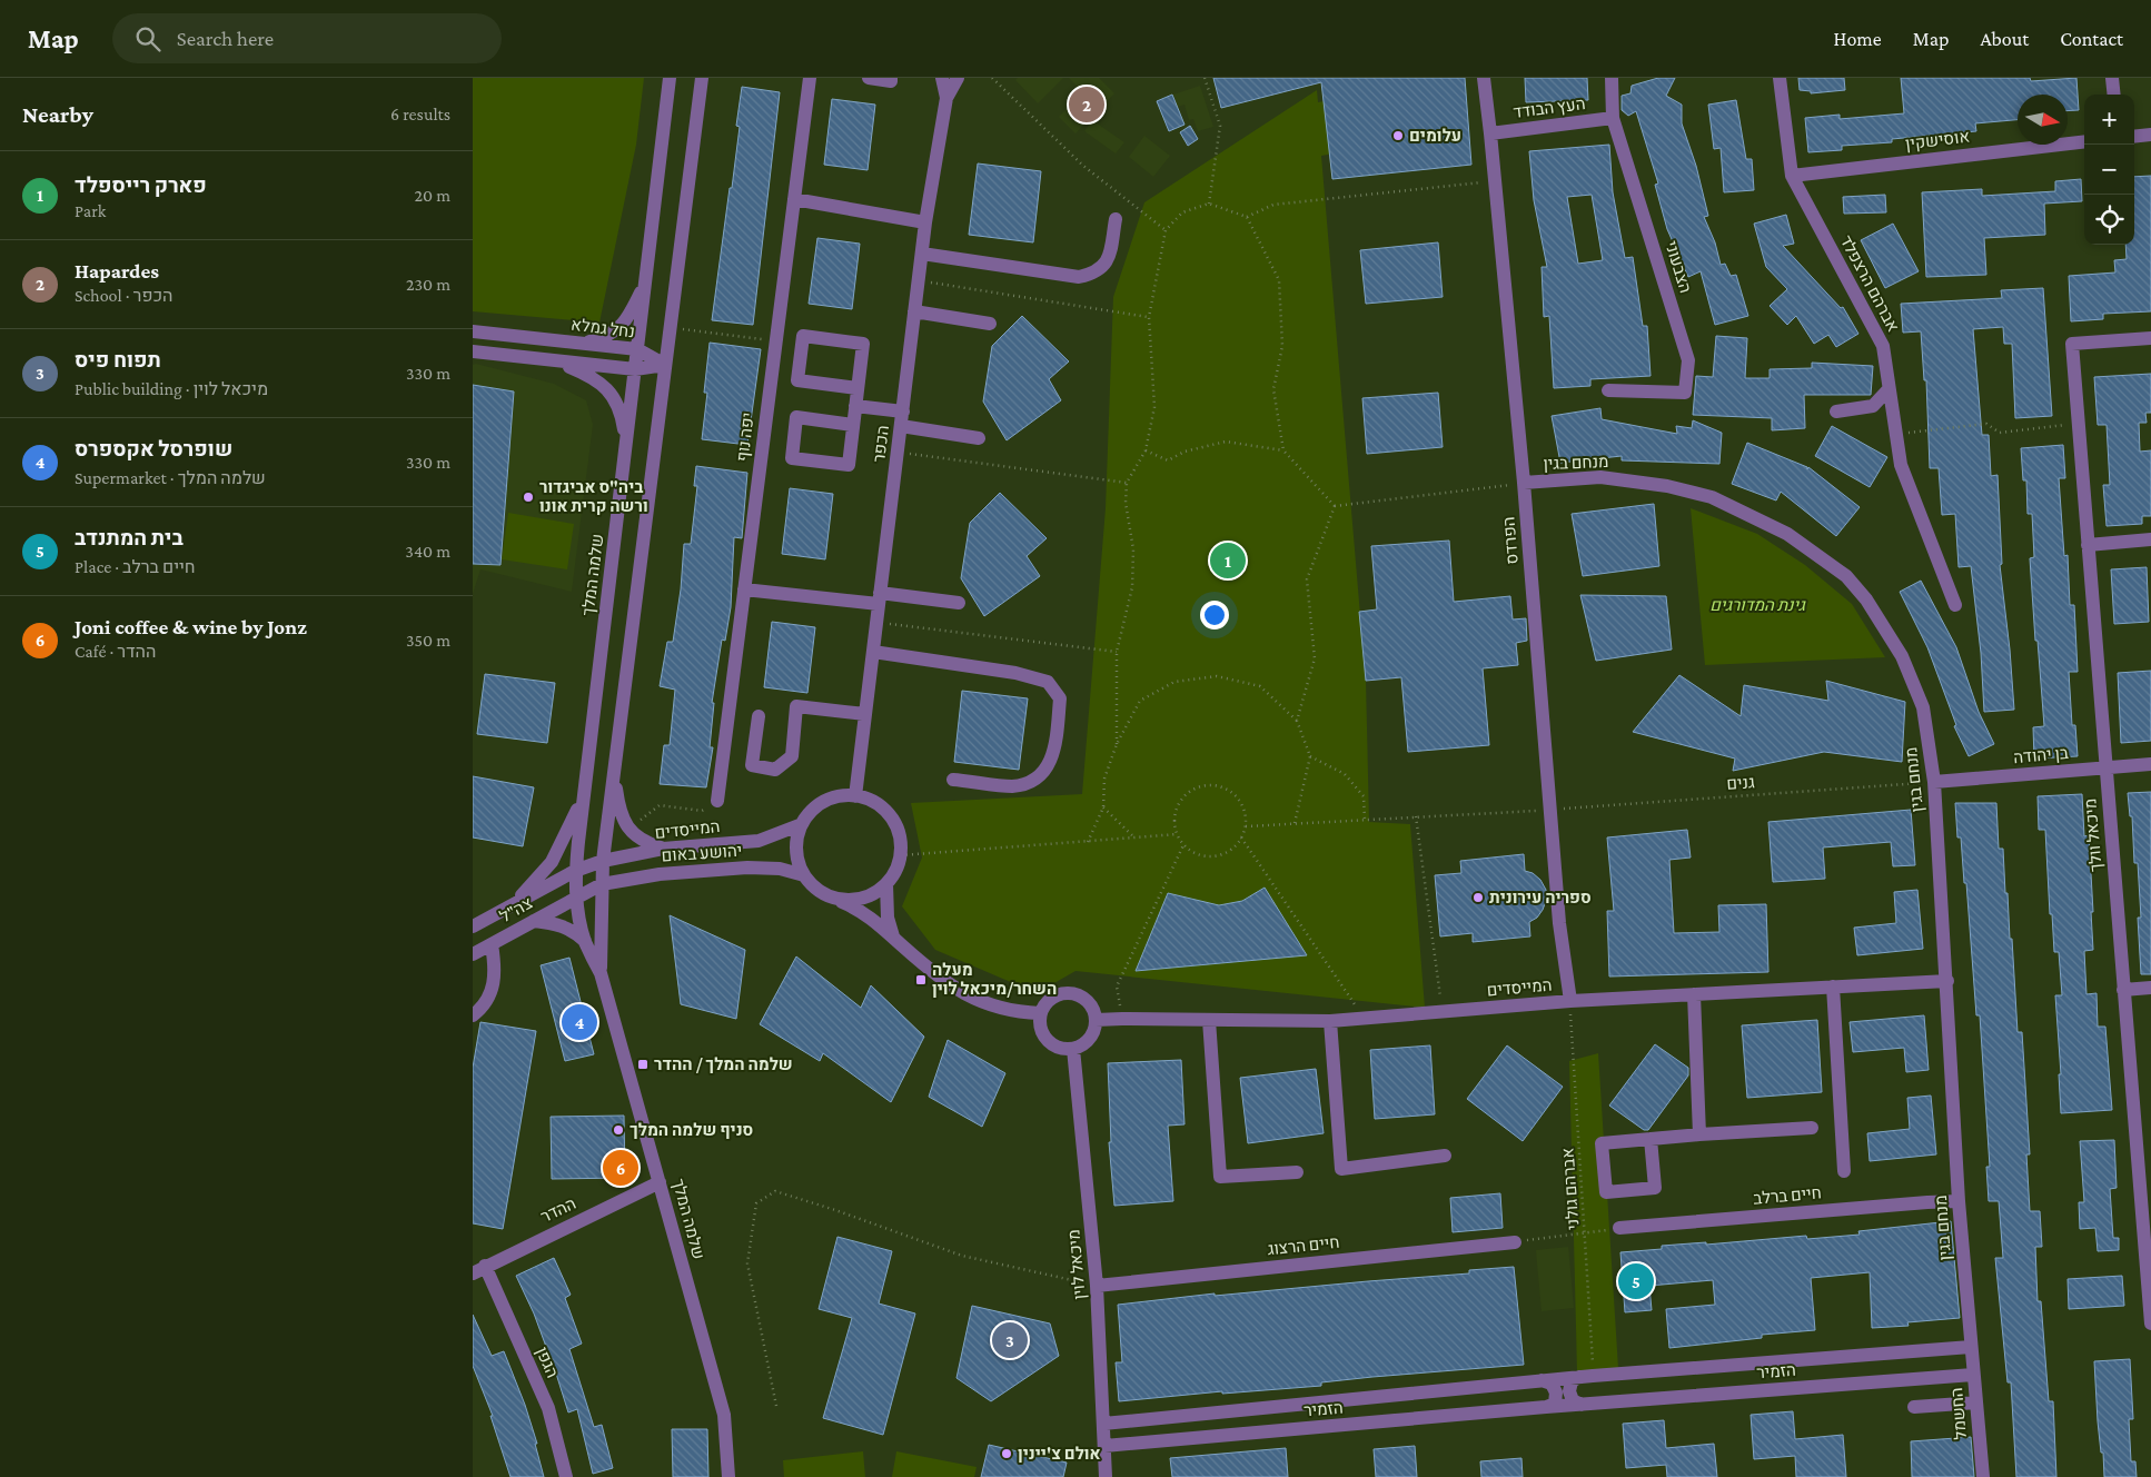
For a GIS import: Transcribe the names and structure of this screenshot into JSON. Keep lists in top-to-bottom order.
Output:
{
  "streets": {
    "street": [
      "העץ הבודד",
      "אוסישקין",
      "הצבעוני",
      "אברהם הרצפלד",
      "נחל גמלא",
      "יפה נוף",
      "הכפר",
      "מנחם בגין",
      "הפרדס",
      "שלמה המלך",
      "בן יהודה",
      "המייסדים",
      "מיכאל וולך",
      "יהושע באום",
      "צה\"ל",
      "חיים ברלב",
      "ההדר",
      "חיים הרצוג",
      "מיכאל לוין",
      "הגפן",
      "הזמיר",
      "החשמל"
    ],
    "path": ["גנים", "אברהם גולני"]
  },
  "crossings": [
    ["העץ הבודד", "הצבעוני"],
    ["העץ הבודד", "הפרדס"],
    ["אוסישקין", "אברהם הרצפלד"],
    ["נחל גמלא", "שלמה המלך"],
    ["הכפר", "המייסדים"],
    ["הכפר", "יהושע באום"],
    ["מנחם בגין", "הפרדס"],
    ["מנחם בגין", "בן יהודה"],
    ["מנחם בגין", "גנים"],
    ["מנחם בגין", "המייסדים"],
    ["מנחם בגין", "חיים ברלב"],
    ["מנחם בגין", "הזמיר"],
    ["מנחם בגין", "החשמל"],
    ["הפרדס", "גנים"],
    ["הפרדס", "המייסדים"],
    ["הפרדס", "אברהם גולני"],
    ["שלמה המלך", "המייסדים"],
    ["שלמה המלך", "יהושע באום"],
    ["שלמה המלך", "צה\"ל"],
    ["שלמה המלך", "ההדר"],
    ["בן יהודה", "גנים"],
    ["בן יהודה", "מיכאל וולך"],
    ["המייסדים", "יהושע באום"],
    ["המייסדים", "צה\"ל"],
    ["המייסדים", "אברהם גולני"],
    ["המייסדים", "מיכאל לוין"],
    ["אברהם גולני", "הזמיר"],
    ["ההדר", "הגפן"],
    ["חיים הרצוג", "מיכאל לוין"],
    ["מיכאל לוין", "הזמיר"],
    ["הזמיר", "החשמל"]
  ],
  "parks": ["גינת המדורגים"],
  "places": {
    "other": [
      "עלומים",
      "ביה\"ס אביגדור ורשה קרית אונו",
      "ספריה עירונית",
      "סניף שלמה המלך",
      "אולם צ'יינין"
    ],
    "transit": ["מעלה השחר/מיכאל לוין", "שלמה המלך / ההדר"]
  },
  "north": "right",
  "page": {
    "header": "Map",
    "search": "Search here",
    "nav": [
      "Home",
      "Map",
      "About",
      "Contact"
    ],
    "heading": ["Nearby", "6 results"],
    "pins": [
      "2",
      "1",
      "4",
      "6",
      "5",
      "3"
    ],
    "map_buttons": ["+", "−"],
    "list": [
      {
        "mark": "1",
        "name": "פארק רייספלד",
        "note": "Park",
        "value": "20 m"
      },
      {
        "mark": "2",
        "name": "Hapardes",
        "note": "School · הכפר",
        "value": "230 m"
      },
      {
        "mark": "3",
        "name": "תפוח פיס",
        "note": "Public building · מיכאל לוין",
        "value": "330 m"
      },
      {
        "mark": "4",
        "name": "שופרסל אקספרס",
        "note": "Supermarket · שלמה המלך",
        "value": "330 m"
      },
      {
        "mark": "5",
        "name": "בית המתנדב",
        "note": "Place · חיים ברלב",
        "value": "340 m"
      },
      {
        "mark": "6",
        "name": "Joni coffee & wine by Jonz",
        "note": "Café · ההדר",
        "value": "350 m"
      }
    ]
  }
}
